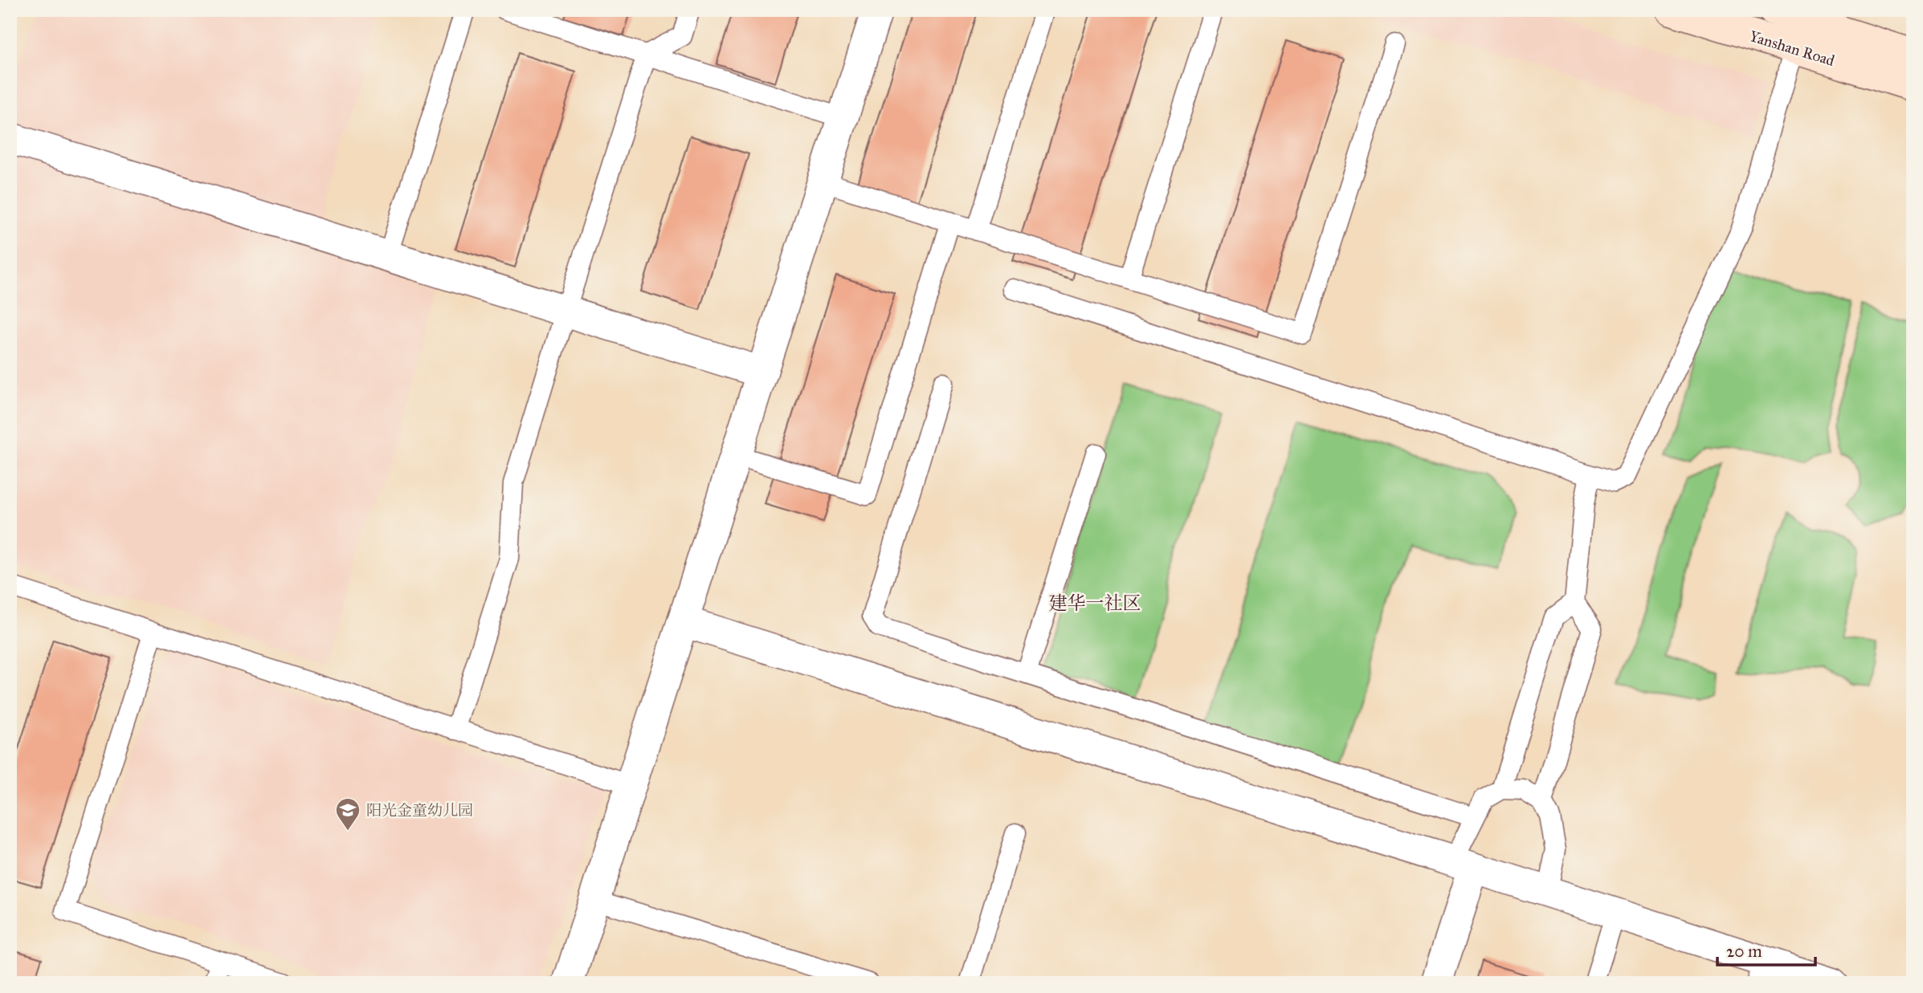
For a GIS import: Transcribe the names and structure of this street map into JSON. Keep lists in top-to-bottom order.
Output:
{
  "streets": {
    "main road": ["Yanshan Road"]
  },
  "districts": ["建华一社区"],
  "places": {
    "school or university": ["阳光金童幼儿园"]
  },
  "scale_bar": "20 m"
}
